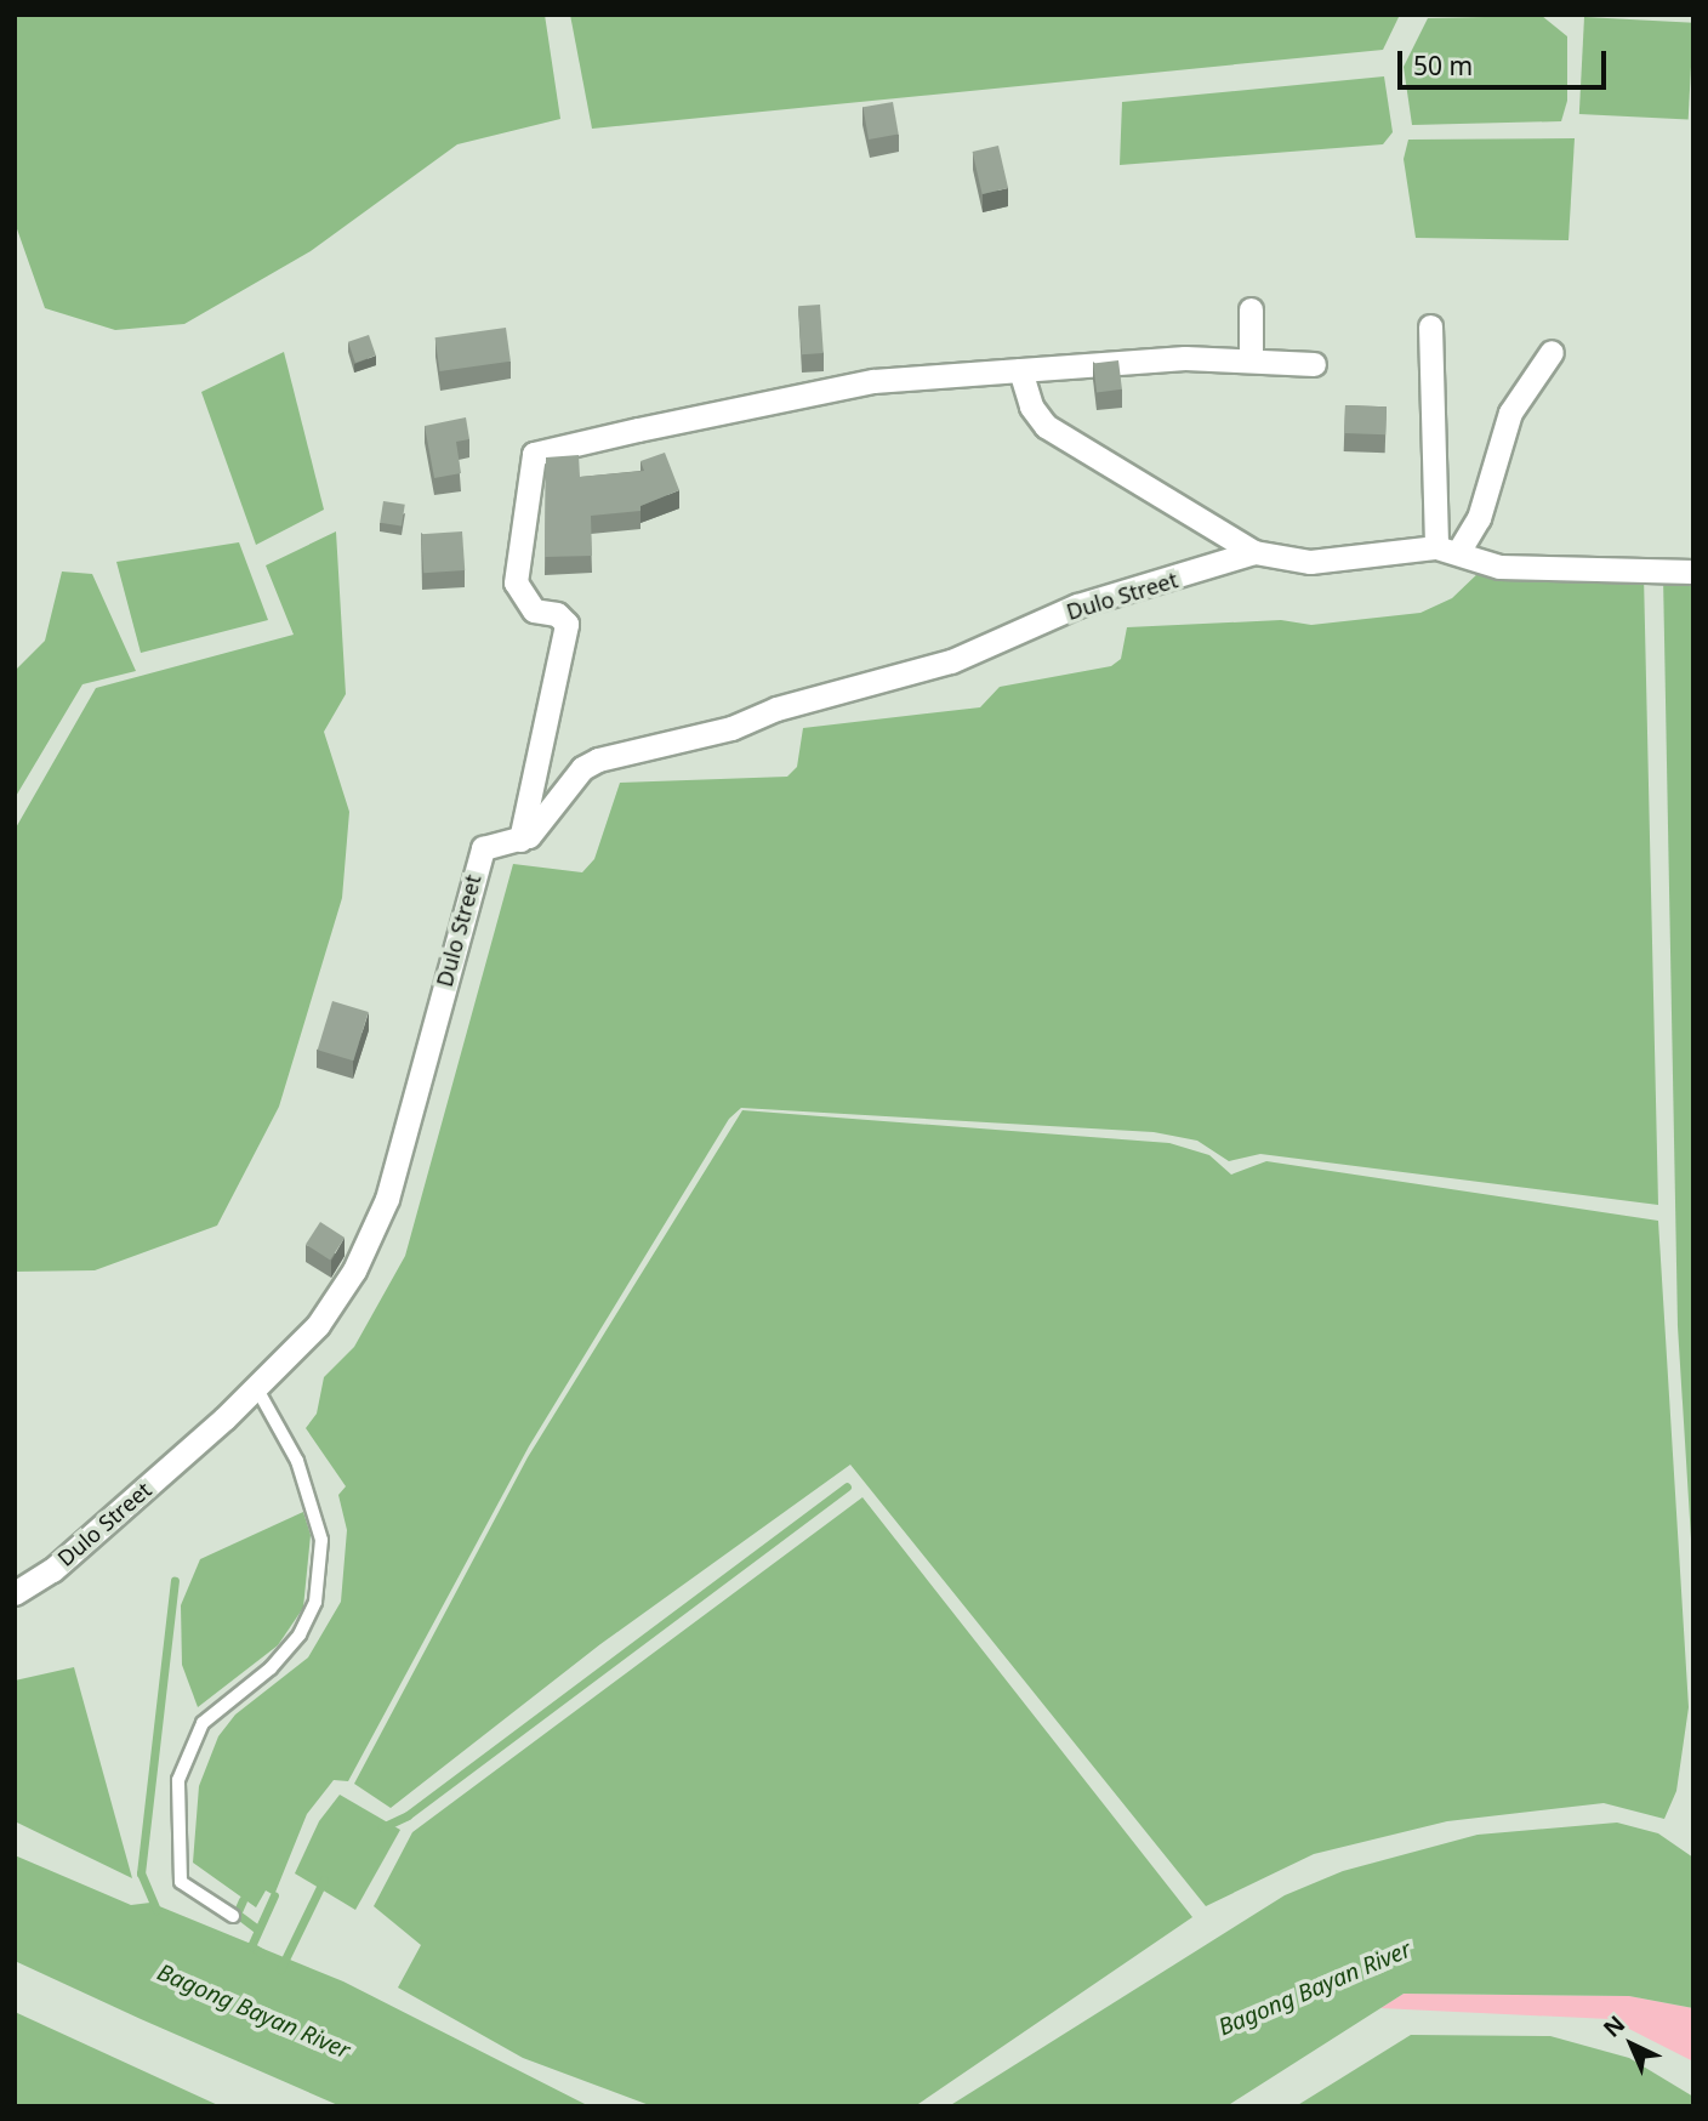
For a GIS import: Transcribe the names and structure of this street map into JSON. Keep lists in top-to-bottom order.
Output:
{
  "streets": {
    "street": ["Dulo Street"]
  },
  "water": ["Bagong Bayan River"],
  "scale_bar": "50 m",
  "north": "top left"
}
